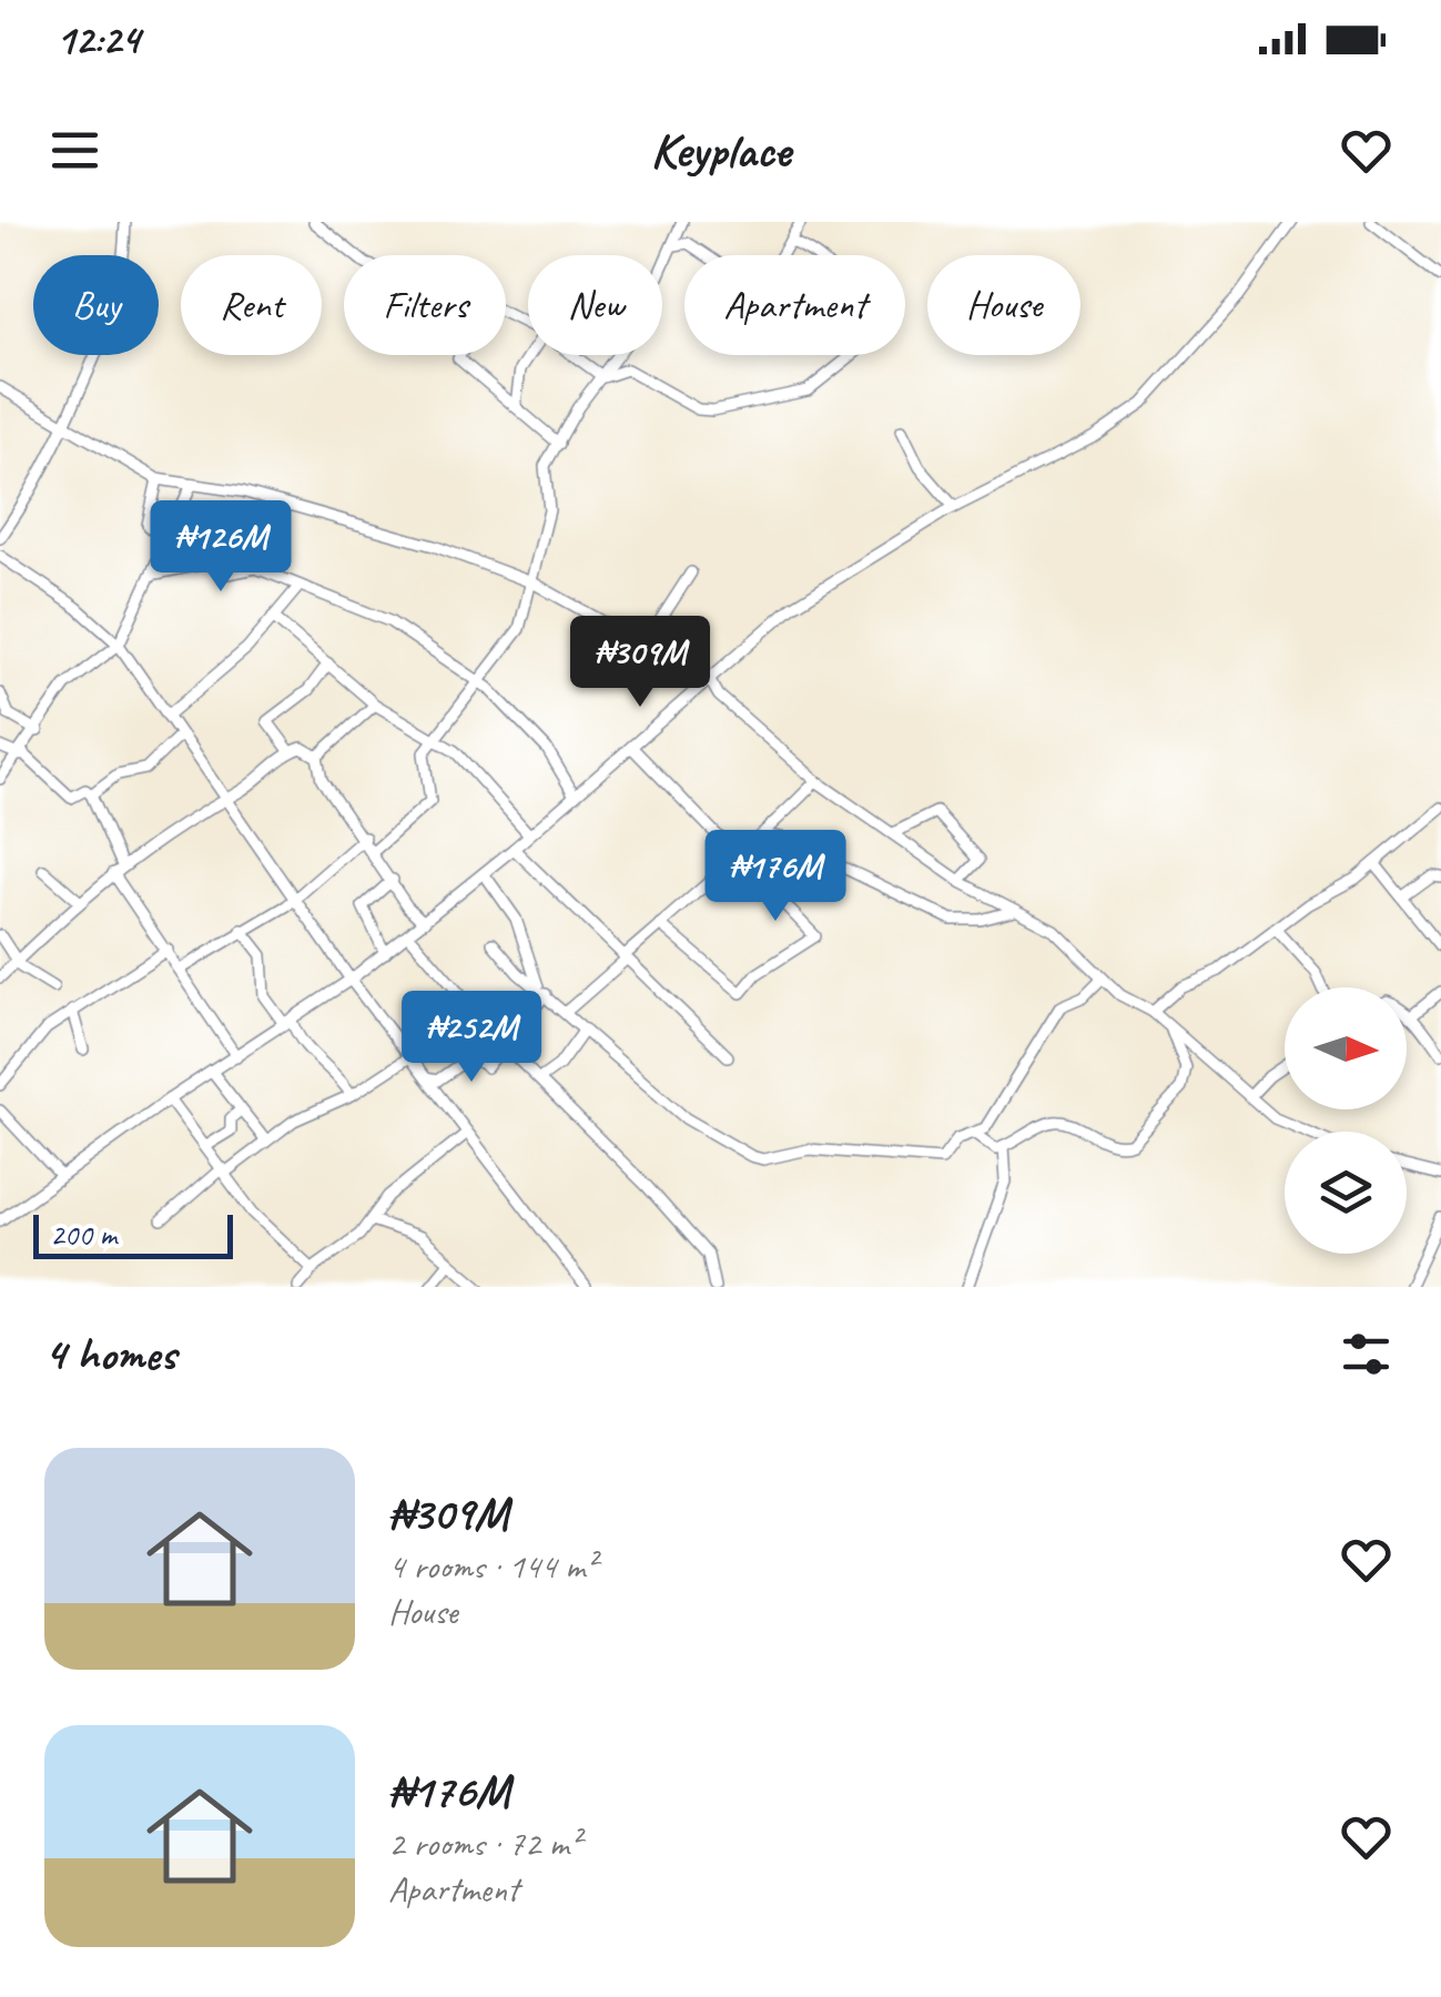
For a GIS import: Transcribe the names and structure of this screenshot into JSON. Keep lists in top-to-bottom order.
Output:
{
  "scale_bar": "200 m",
  "north": "right",
  "page": {
    "status": "12:24",
    "header": "Keyplace",
    "chip": [
      "Buy",
      "Rent",
      "Filters",
      "New",
      "Apartment",
      "House"
    ],
    "price": [
      "₦126M",
      "₦309M",
      "₦176M",
      "₦252M"
    ],
    "scale": "200 m",
    "heading": "4 homes",
    "list": [
      {
        "name": "₦309M",
        "note": "4 rooms · 144 m² · House"
      },
      {
        "name": "₦176M",
        "note": "2 rooms · 72 m² · Apartment"
      }
    ]
  }
}
